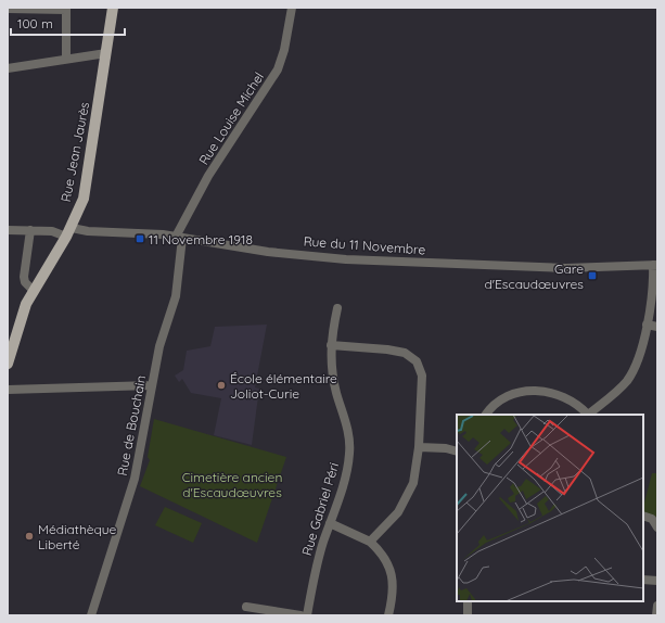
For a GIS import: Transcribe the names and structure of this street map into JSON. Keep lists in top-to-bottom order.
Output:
{
  "streets": {
    "main road": ["Rue Jean Jaurès"],
    "street": [
      "Rue Louise Michel",
      "Rue du 11 Novembre",
      "Rue de Bouchain",
      "Rue Gabriel Péri"
    ]
  },
  "crossings": [
    ["Rue Louise Michel", "Rue du 11 Novembre"],
    ["Rue Louise Michel", "Rue de Bouchain"],
    ["Rue Jean Jaurès", "Rue du 11 Novembre"],
    ["Rue du 11 Novembre", "Rue de Bouchain"]
  ],
  "parks": ["Cimetière ancien d'Escaudœuvres"],
  "places": {
    "transit": ["11 Novembre 1918", "Gare d'Escaudœuvres"],
    "other": ["École élémentaire Joliot-Curie", "Médiathèque Liberté"]
  },
  "scale_bar": "100 m"
}
